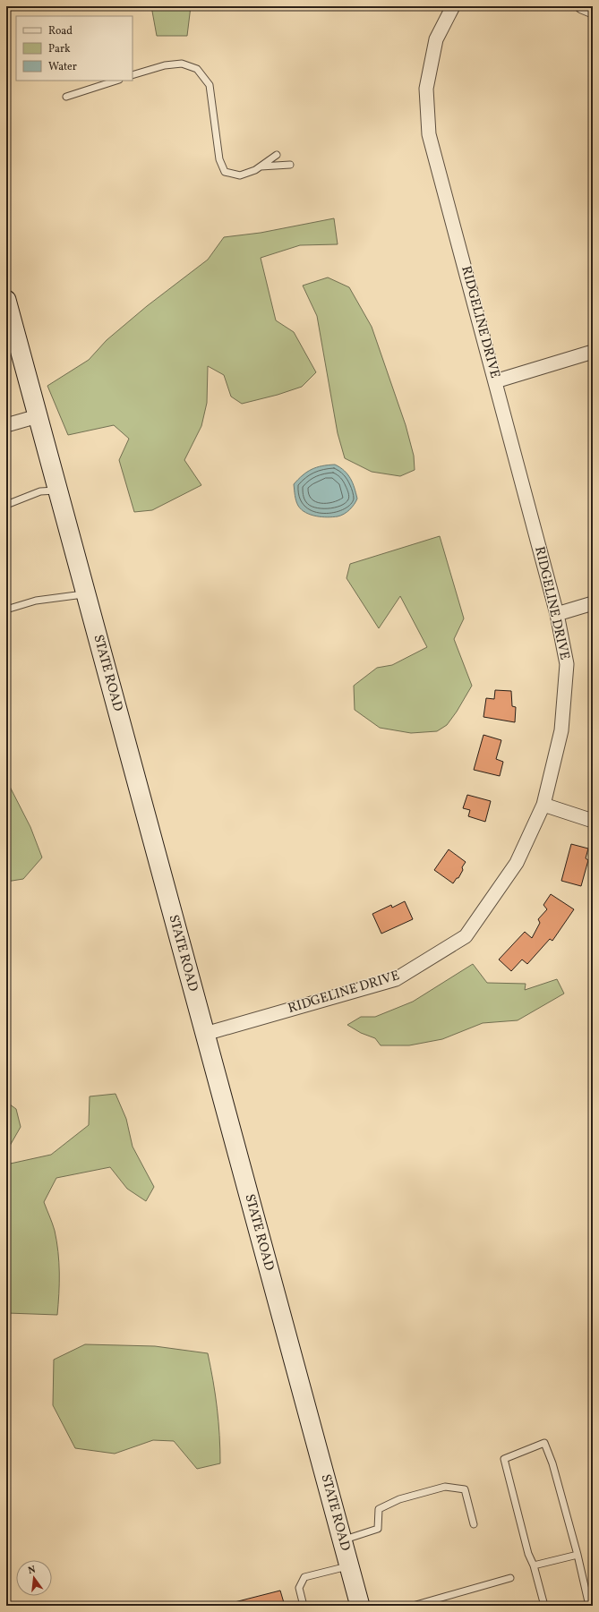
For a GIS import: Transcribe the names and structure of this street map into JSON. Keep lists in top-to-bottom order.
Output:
{
  "streets": {
    "main road": ["STATE ROAD"],
    "street": ["RIDGELINE DRIVE"]
  },
  "crossings": [
    ["RIDGELINE DRIVE", "STATE ROAD"]
  ],
  "legend": ["Road", "Park", "Water"],
  "north": "top"
}
